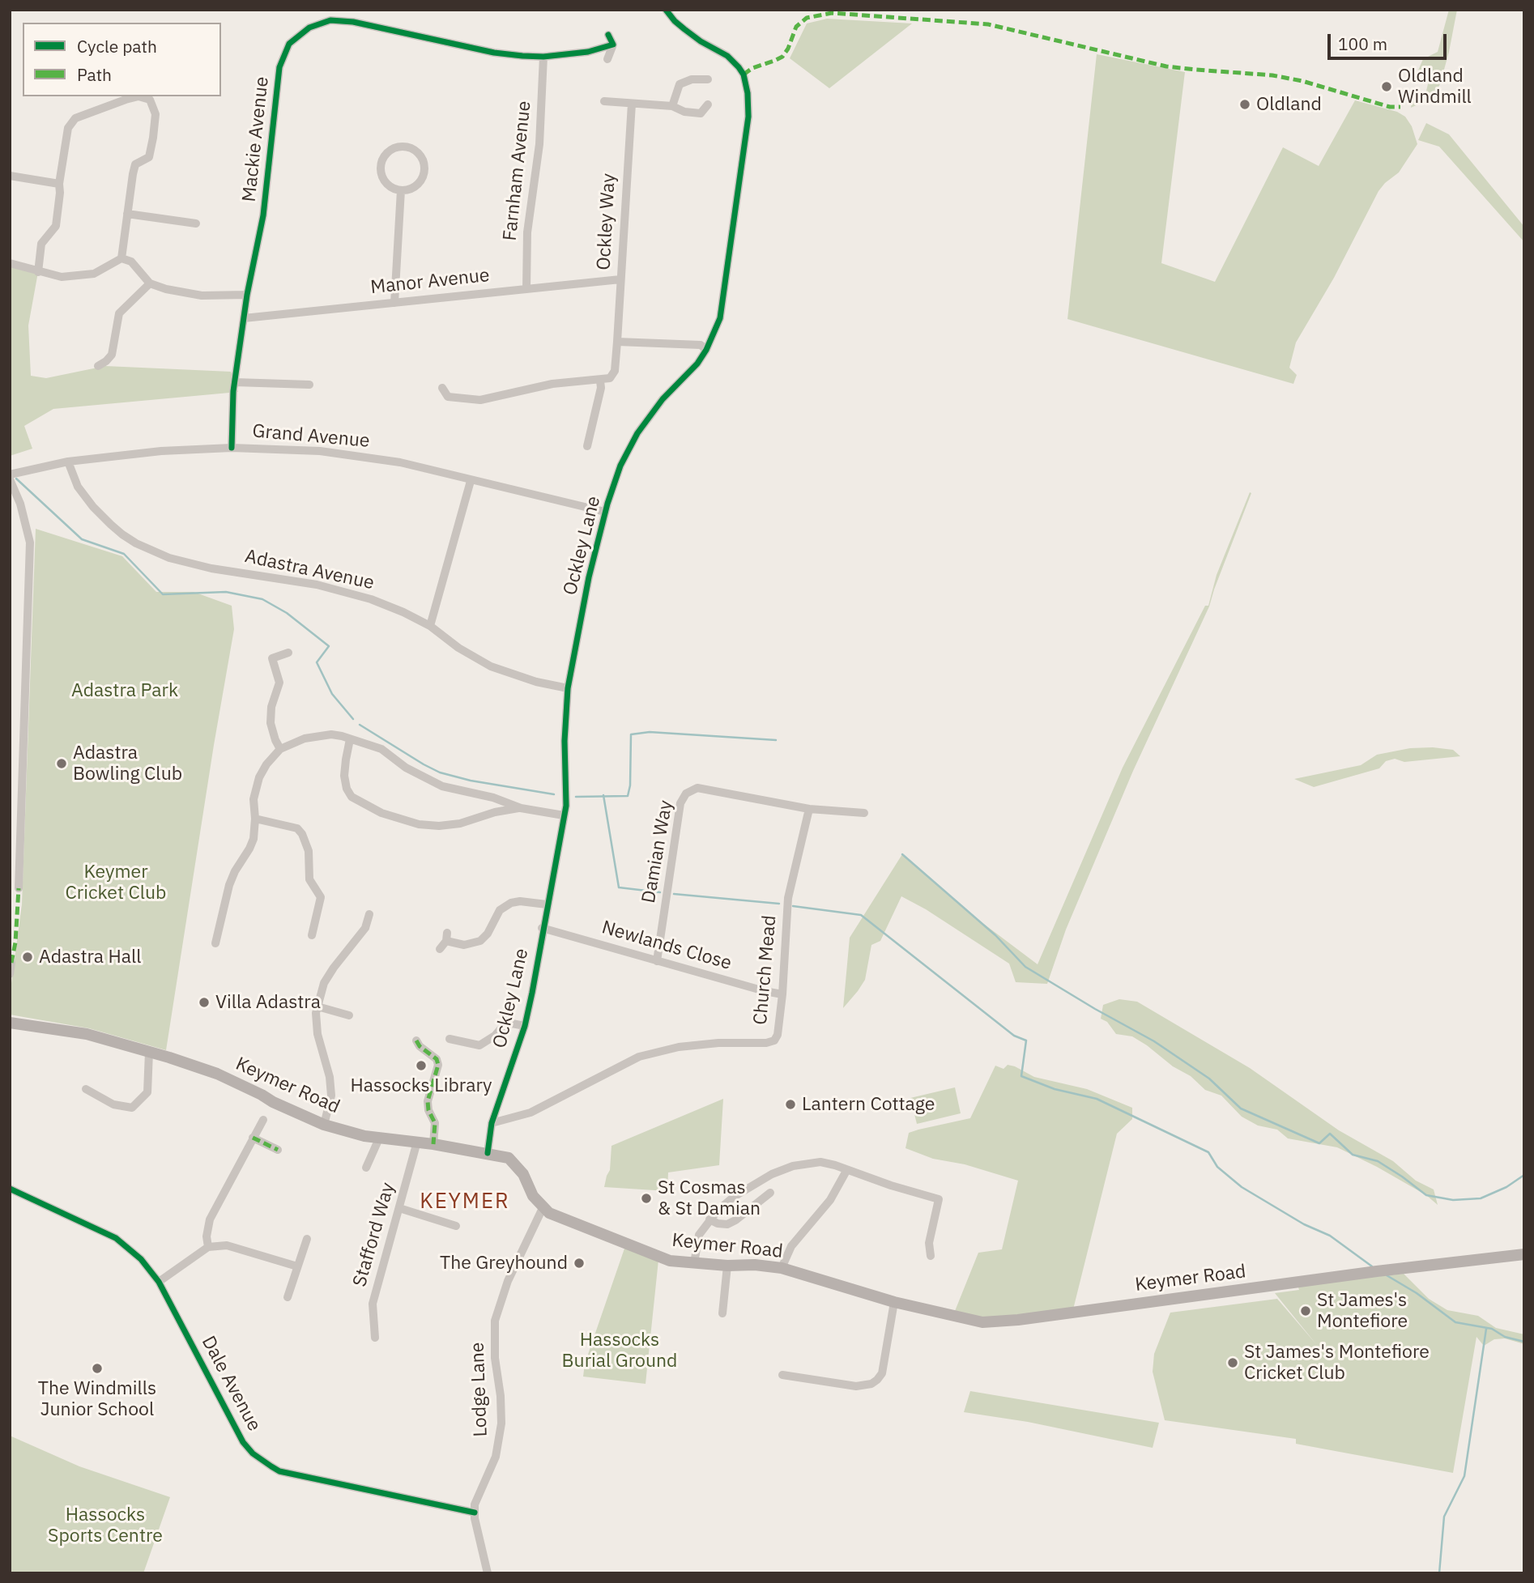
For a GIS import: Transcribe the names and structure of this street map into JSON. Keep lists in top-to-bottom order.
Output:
{
  "streets": {
    "main road": ["Keymer Road"],
    "street": [
      "Mackie Avenue",
      "Farnham Avenue",
      "Ockley Way",
      "Manor Avenue",
      "Grand Avenue",
      "Ockley Lane",
      "Adastra Avenue",
      "Damian Way",
      "Newlands Close",
      "Church Mead",
      "Stafford Way",
      "Dale Avenue",
      "Lodge Lane"
    ]
  },
  "crossings": [
    ["Mackie Avenue", "Farnham Avenue"],
    ["Mackie Avenue", "Manor Avenue"],
    ["Mackie Avenue", "Grand Avenue"],
    ["Farnham Avenue", "Manor Avenue"],
    ["Ockley Way", "Manor Avenue"],
    ["Grand Avenue", "Ockley Lane"],
    ["Grand Avenue", "Adastra Avenue"],
    ["Ockley Lane", "Adastra Avenue"],
    ["Ockley Lane", "Newlands Close"],
    ["Ockley Lane", "Church Mead"],
    ["Ockley Lane", "Keymer Road"],
    ["Damian Way", "Newlands Close"],
    ["Damian Way", "Church Mead"],
    ["Newlands Close", "Church Mead"],
    ["Keymer Road", "Stafford Way"],
    ["Keymer Road", "Lodge Lane"],
    ["Dale Avenue", "Lodge Lane"]
  ],
  "districts": ["KEYMER"],
  "parks": [
    "Adastra Park",
    "Keymer Cricket Club",
    "Hassocks Burial Ground",
    "Hassocks Sports Centre"
  ],
  "places": [
    "Oldland Windmill",
    "Oldland",
    "Adastra Bowling Club",
    "Adastra Hall",
    "Villa Adastra",
    "Hassocks Library",
    "Lantern Cottage",
    "St Cosmas & St Damian",
    "The Greyhound",
    "St James's Montefiore",
    "St James's Montefiore Cricket Club",
    "The Windmills Junior School"
  ],
  "legend": ["Cycle path", "Path"],
  "scale_bar": "100 m"
}
